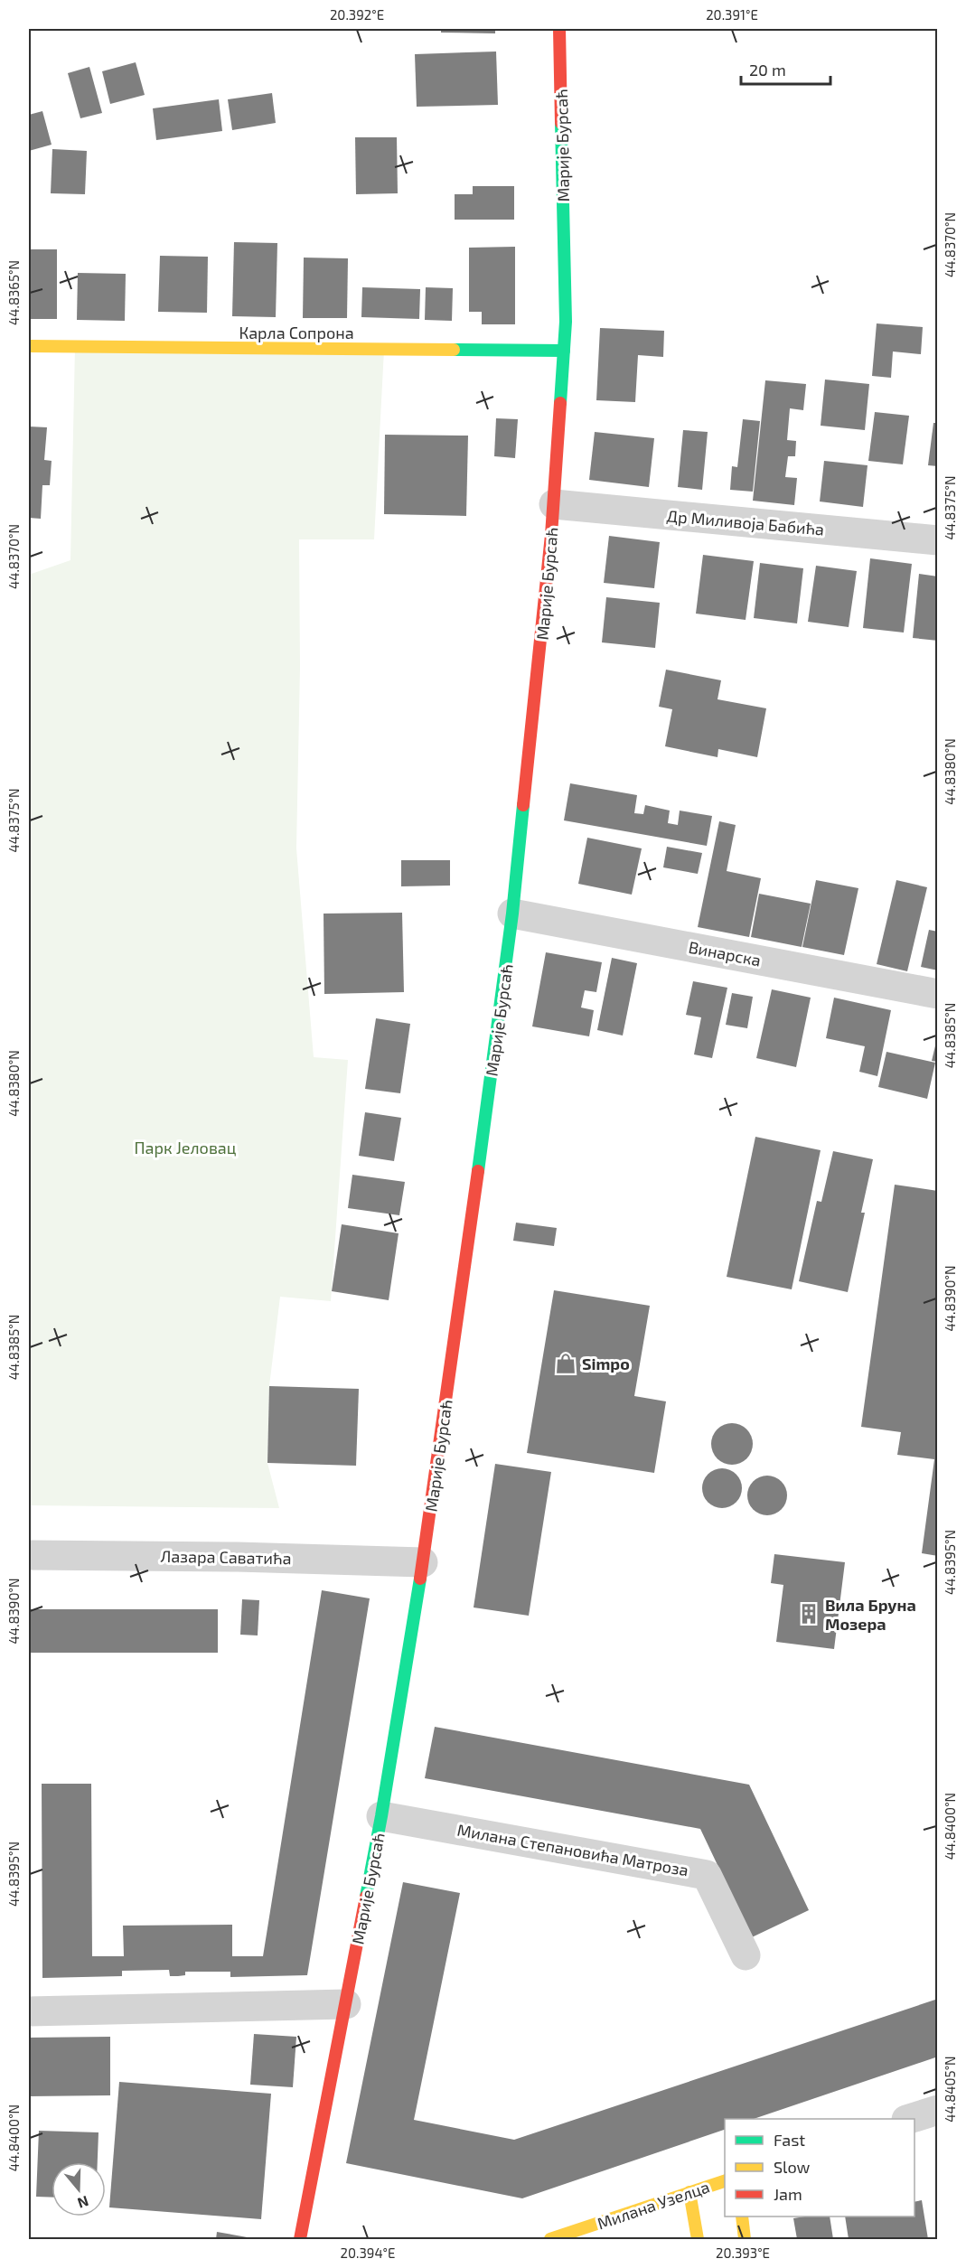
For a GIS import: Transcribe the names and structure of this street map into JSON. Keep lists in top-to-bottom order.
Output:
{
  "streets": {
    "street": [
      "Марије Бурсаћ",
      "Карла Сопрона",
      "Др Миливоја Бабића",
      "Винарска",
      "Лазара Саватића",
      "Милана Степановића Матроза",
      "Милана Узелца"
    ]
  },
  "crossings": [
    ["Марије Бурсаћ", "Карла Сопрона"],
    ["Марије Бурсаћ", "Др Миливоја Бабића"],
    ["Марије Бурсаћ", "Винарска"],
    ["Марије Бурсаћ", "Лазара Саватића"],
    ["Марије Бурсаћ", "Милана Степановића Матроза"]
  ],
  "parks": ["Парк Јеловац"],
  "places": {
    "shop": ["Simpo"],
    "building": ["Вила Бруна Мозера"]
  },
  "legend": ["Fast", "Slow", "Jam"],
  "scale_bar": "20 m",
  "north": "bottom",
  "coordinates": [
    "20.392°E",
    "20.391°E",
    "44.8370°N",
    "44.8365°N",
    "44.8375°N",
    "44.8380°N",
    "44.8385°N",
    "44.8390°N",
    "44.8395°N",
    "44.8400°N",
    "44.8405°N",
    "20.394°E",
    "20.393°E"
  ]
}
